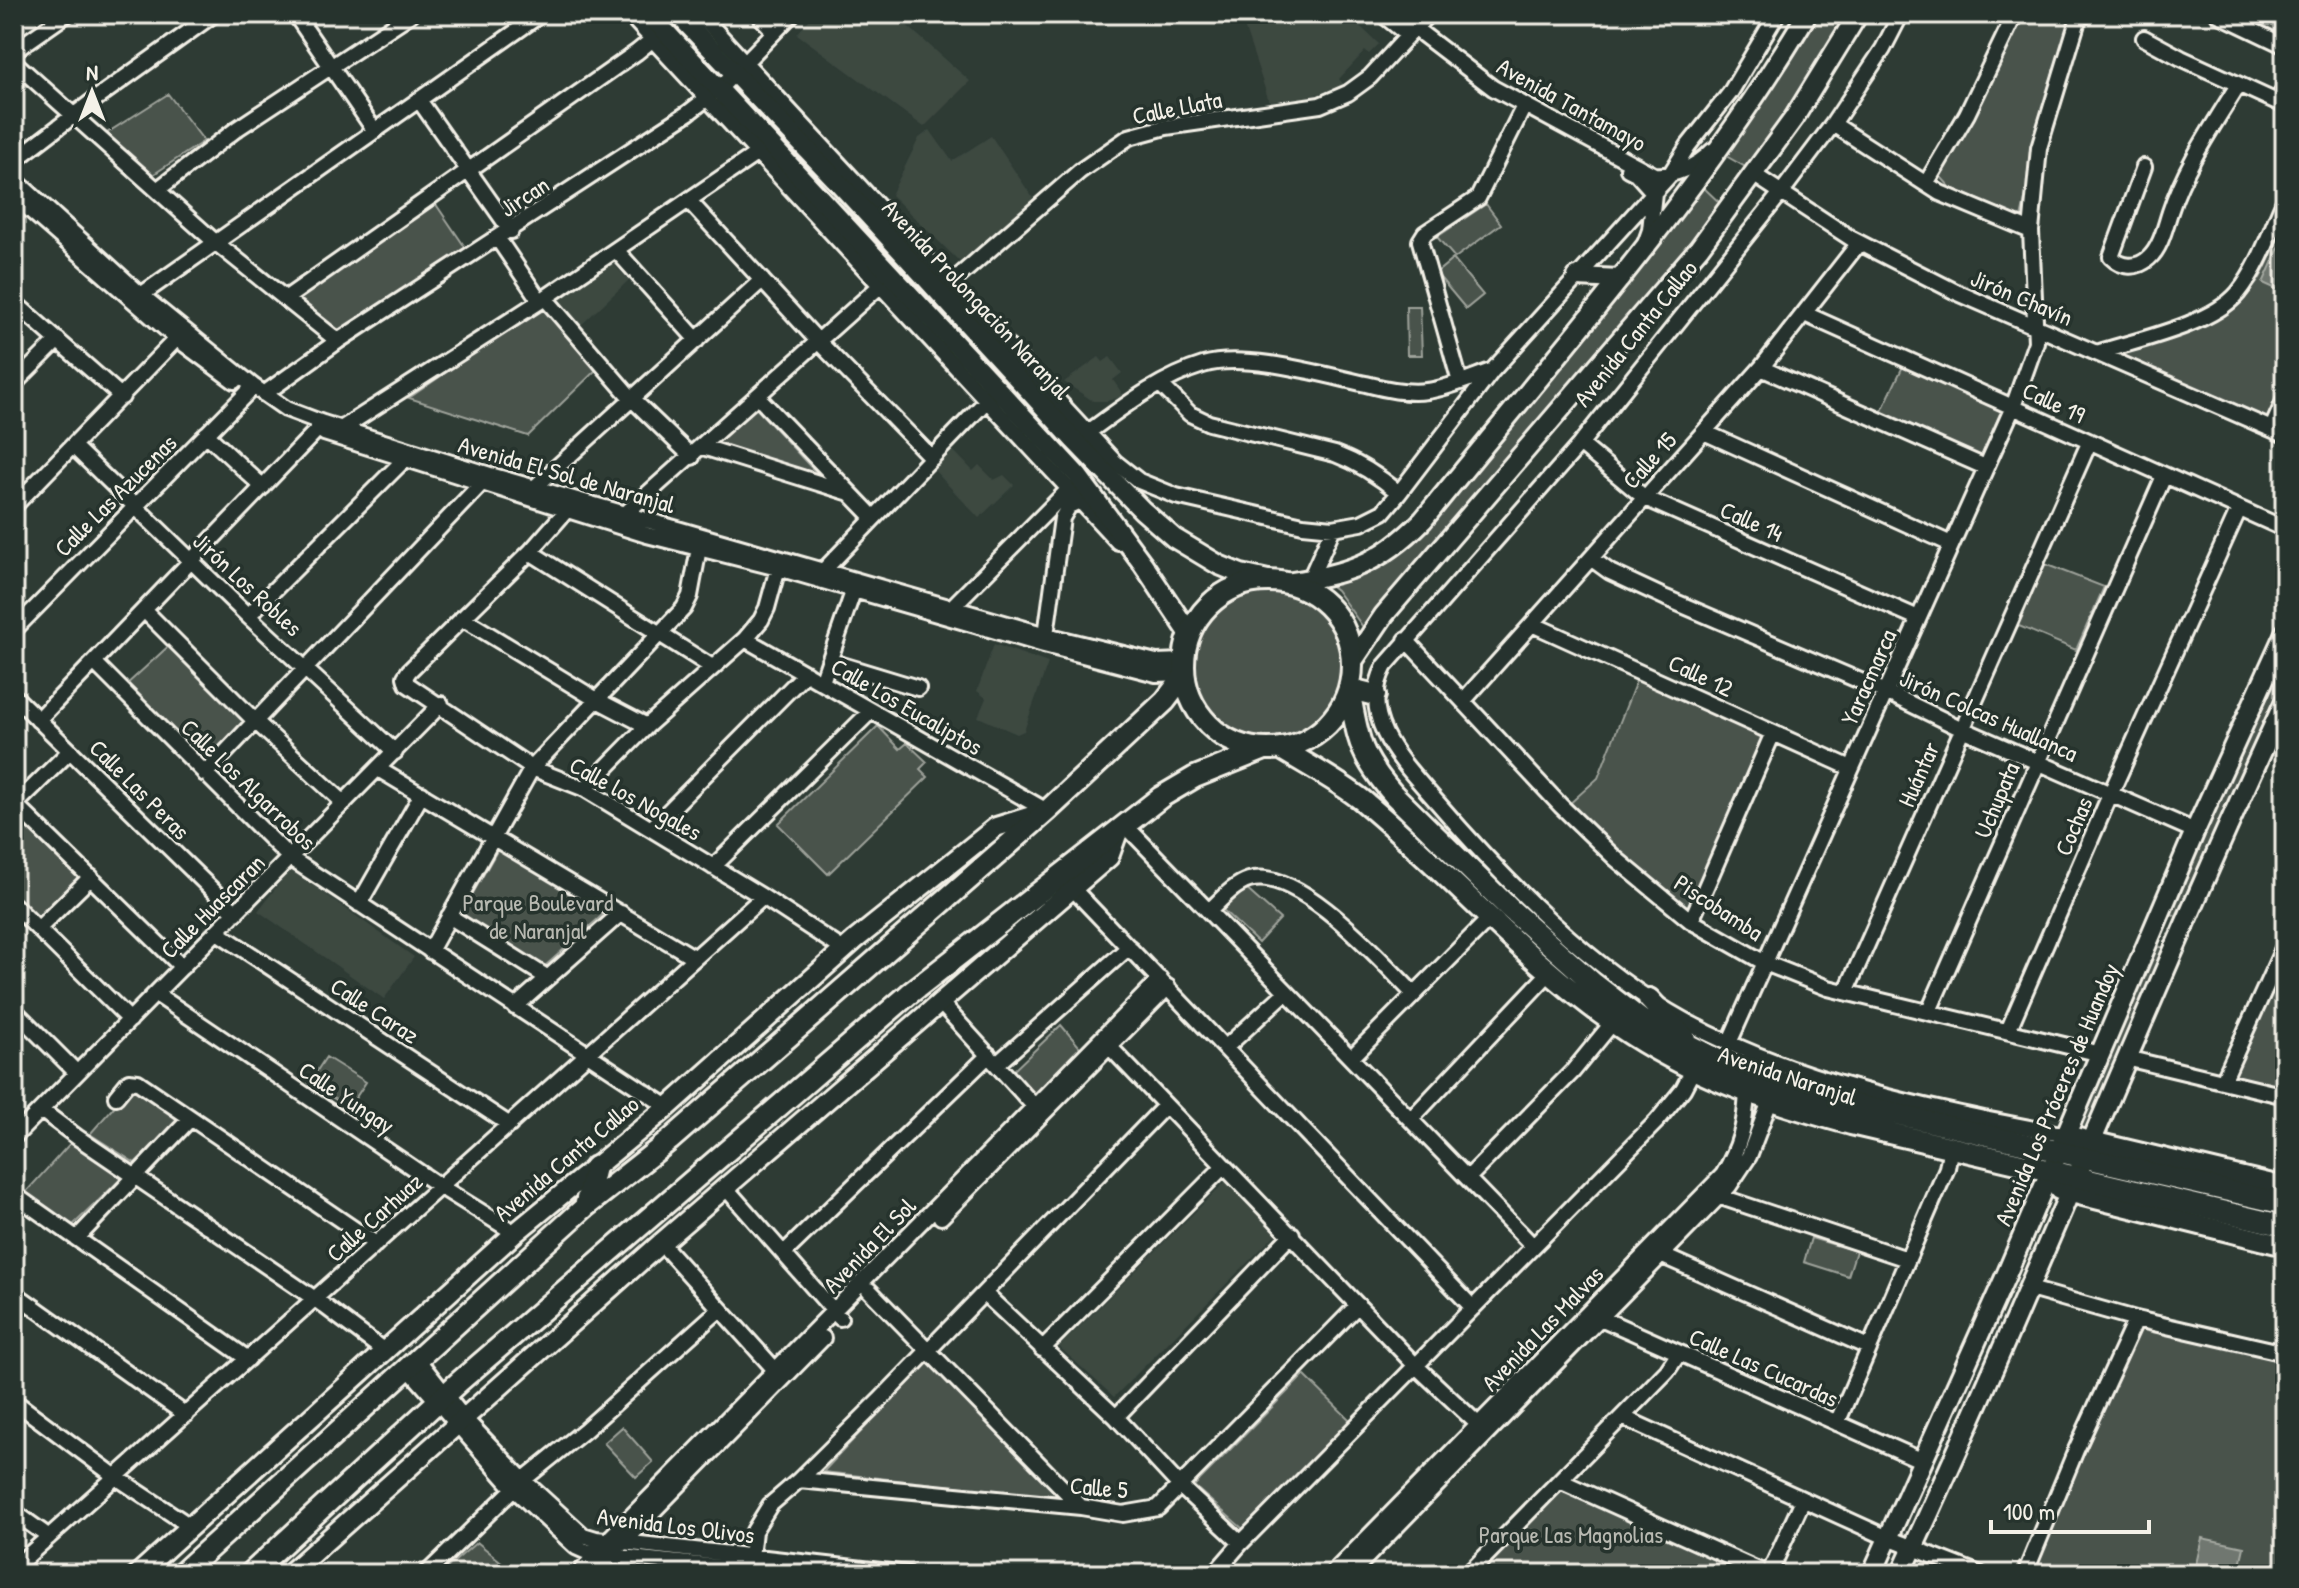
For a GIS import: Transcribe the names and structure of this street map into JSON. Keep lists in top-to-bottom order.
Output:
{
  "streets": {
    "highway": ["Avenida Canta Callao", "Avenida Naranjal"],
    "main road": ["Avenida Prolongación Naranjal", "Avenida Los Próceres de Huandoy"],
    "street": [
      "Avenida Tantamayo",
      "Calle Llata",
      "Jircan",
      "Jirón Chavín",
      "Calle 19",
      "Calle 15",
      "Avenida El Sol de Naranjal",
      "Calle Las Azucenas",
      "Calle 14",
      "Jirón Los Robles",
      "Calle 12",
      "Yaracmarca",
      "Calle Los Eucaliptos",
      "Jirón Colcas Huallanca",
      "Huántar",
      "Calle Los Algarrobos",
      "Calle Las Peras",
      "Calle los Nogales",
      "Uchupata",
      "Cochas",
      "Calle Huascaran",
      "Piscobamba",
      "Calle Caraz",
      "Calle Yungay",
      "Calle Carhuaz",
      "Avenida El Sol",
      "Avenida Las Malvas",
      "Calle Las Cucardas",
      "Calle 5",
      "Avenida Los Olivos"
    ]
  },
  "crossings": [
    ["Avenida Tantamayo", "Calle Llata"],
    ["Calle Llata", "Avenida Prolongación Naranjal"],
    ["Jircan", "Avenida Prolongación Naranjal"],
    ["Jircan", "Avenida El Sol de Naranjal"],
    ["Jirón Chavín", "Avenida Canta Callao"],
    ["Jirón Chavín", "Calle 15"],
    ["Jirón Chavín", "Yaracmarca"],
    ["Avenida Prolongación Naranjal", "Avenida Canta Callao"],
    ["Avenida Prolongación Naranjal", "Avenida El Sol de Naranjal"],
    ["Avenida Prolongación Naranjal", "Avenida Naranjal"],
    ["Avenida Canta Callao", "Avenida El Sol de Naranjal"],
    ["Avenida Canta Callao", "Calle 14"],
    ["Avenida Canta Callao", "Calle Los Eucaliptos"],
    ["Avenida Canta Callao", "Calle Los Algarrobos"],
    ["Avenida Canta Callao", "Calle los Nogales"],
    ["Avenida Canta Callao", "Piscobamba"],
    ["Avenida Canta Callao", "Avenida Naranjal"],
    ["Avenida Canta Callao", "Calle Yungay"],
    ["Avenida Canta Callao", "Avenida Los Olivos"],
    ["Calle 19", "Calle 15"],
    ["Calle 19", "Yaracmarca"],
    ["Calle 19", "Huántar"],
    ["Calle 19", "Uchupata"],
    ["Calle 19", "Cochas"],
    ["Calle 15", "Calle 14"],
    ["Calle 15", "Calle 12"],
    ["Calle 15", "Jirón Colcas Huallanca"],
    ["Calle 15", "Piscobamba"],
    ["Avenida El Sol de Naranjal", "Calle Las Azucenas"],
    ["Avenida El Sol de Naranjal", "Avenida Naranjal"],
    ["Calle Las Azucenas", "Jirón Los Robles"],
    ["Calle 14", "Yaracmarca"],
    ["Jirón Los Robles", "Calle Huascaran"],
    ["Calle 12", "Yaracmarca"],
    ["Yaracmarca", "Jirón Colcas Huallanca"],
    ["Yaracmarca", "Piscobamba"],
    ["Yaracmarca", "Avenida Naranjal"],
    ["Jirón Colcas Huallanca", "Huántar"],
    ["Jirón Colcas Huallanca", "Uchupata"],
    ["Jirón Colcas Huallanca", "Cochas"],
    ["Jirón Colcas Huallanca", "Avenida Los Próceres de Huandoy"],
    ["Huántar", "Piscobamba"],
    ["Calle Los Algarrobos", "Calle Huascaran"],
    ["Calle Los Algarrobos", "Calle Carhuaz"],
    ["Calle Las Peras", "Calle Huascaran"],
    ["Calle los Nogales", "Calle Huascaran"],
    ["Calle los Nogales", "Calle Carhuaz"],
    ["Uchupata", "Piscobamba"],
    ["Cochas", "Piscobamba"],
    ["Calle Huascaran", "Calle Caraz"],
    ["Calle Huascaran", "Calle Yungay"],
    ["Piscobamba", "Avenida Los Próceres de Huandoy"],
    ["Calle Caraz", "Calle Carhuaz"],
    ["Avenida Naranjal", "Avenida Los Próceres de Huandoy"],
    ["Avenida Naranjal", "Avenida Las Malvas"],
    ["Avenida Los Próceres de Huandoy", "Calle Las Cucardas"],
    ["Calle Yungay", "Calle Carhuaz"],
    ["Avenida El Sol", "Avenida Los Olivos"],
    ["Avenida Las Malvas", "Calle Las Cucardas"]
  ],
  "parks": ["Parque Boulevard de Naranjal", "Parque Las Magnolias"],
  "scale_bar": "100 m",
  "north": "top"
}
